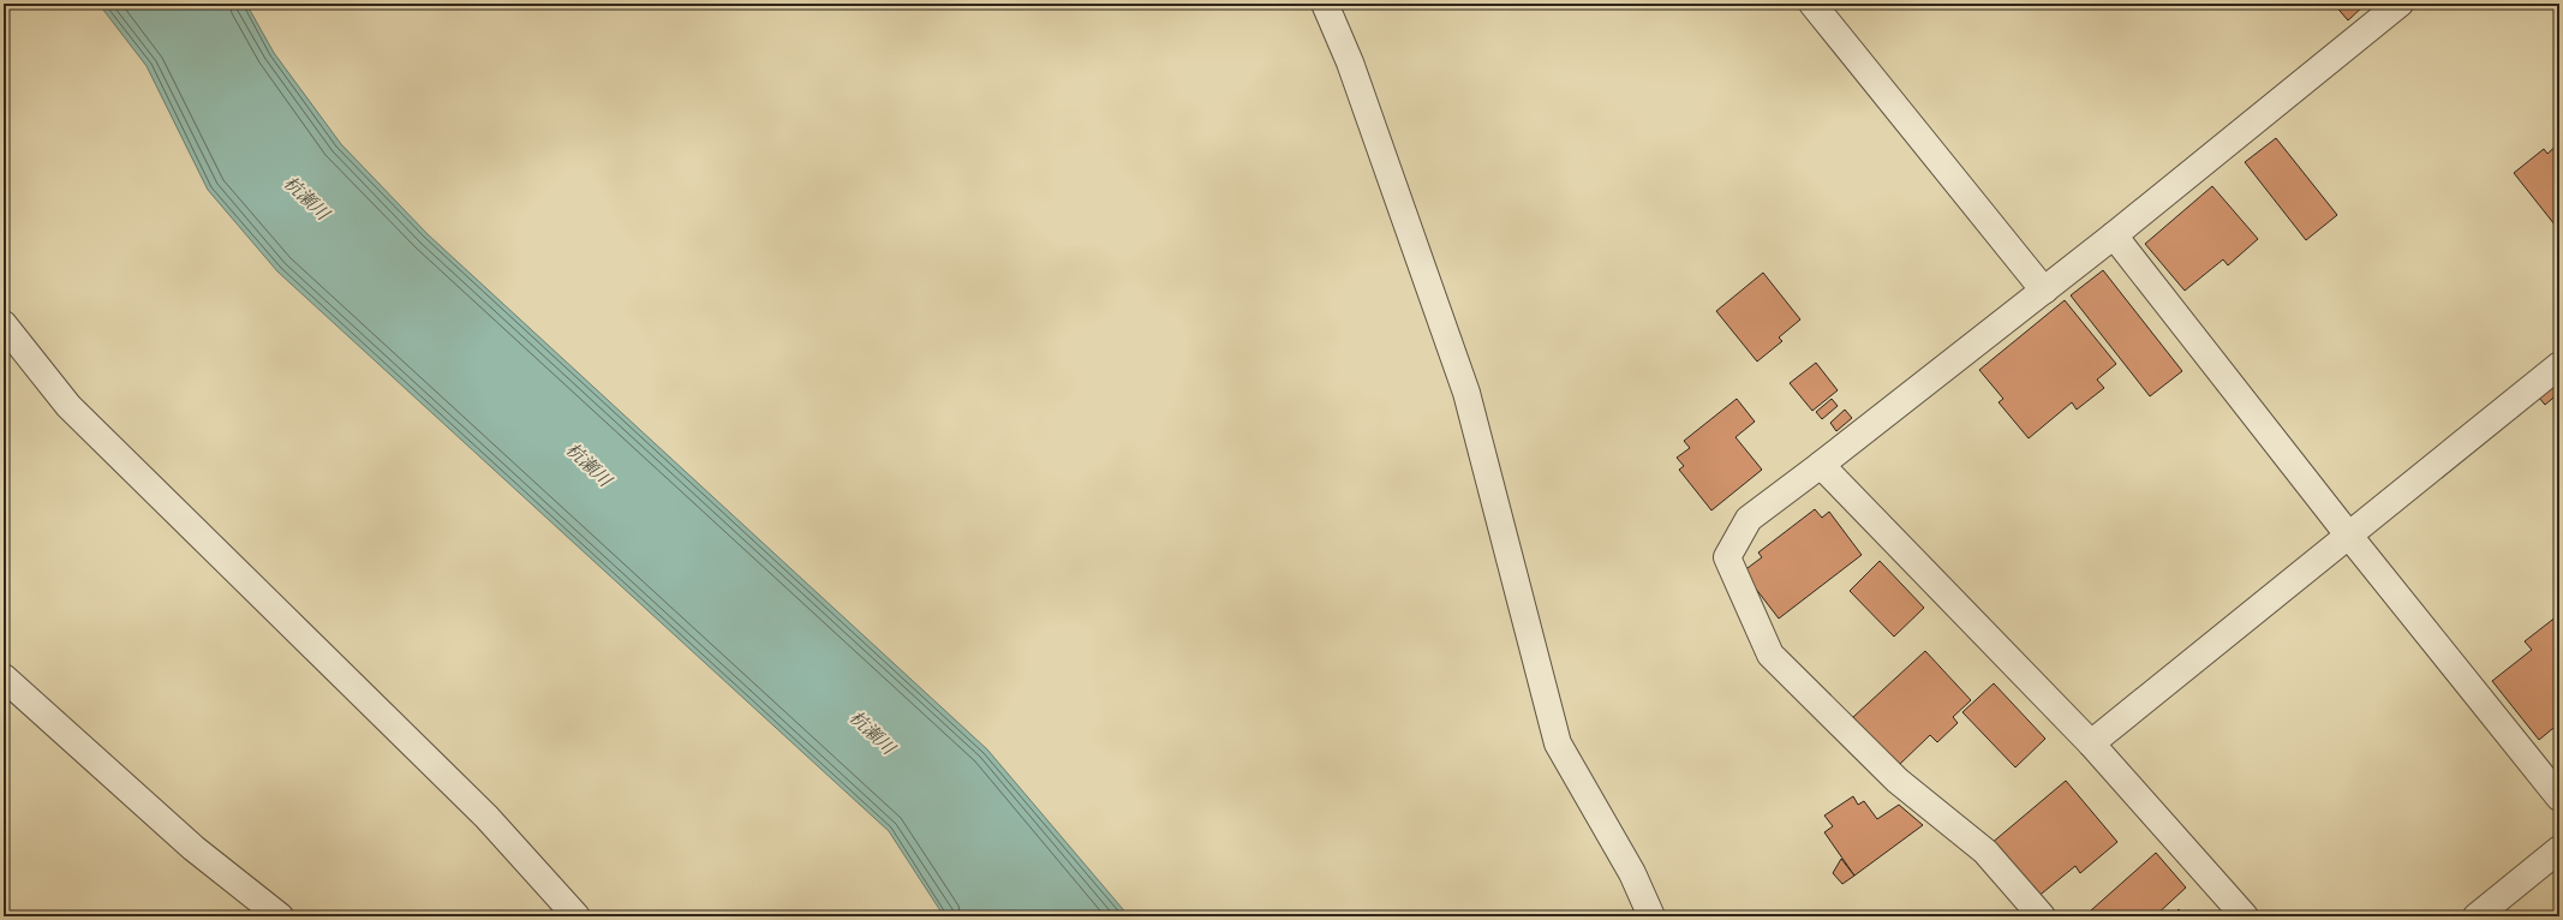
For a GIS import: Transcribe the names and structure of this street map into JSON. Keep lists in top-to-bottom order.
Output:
{
  "water": ["杭瀬川"]
}
